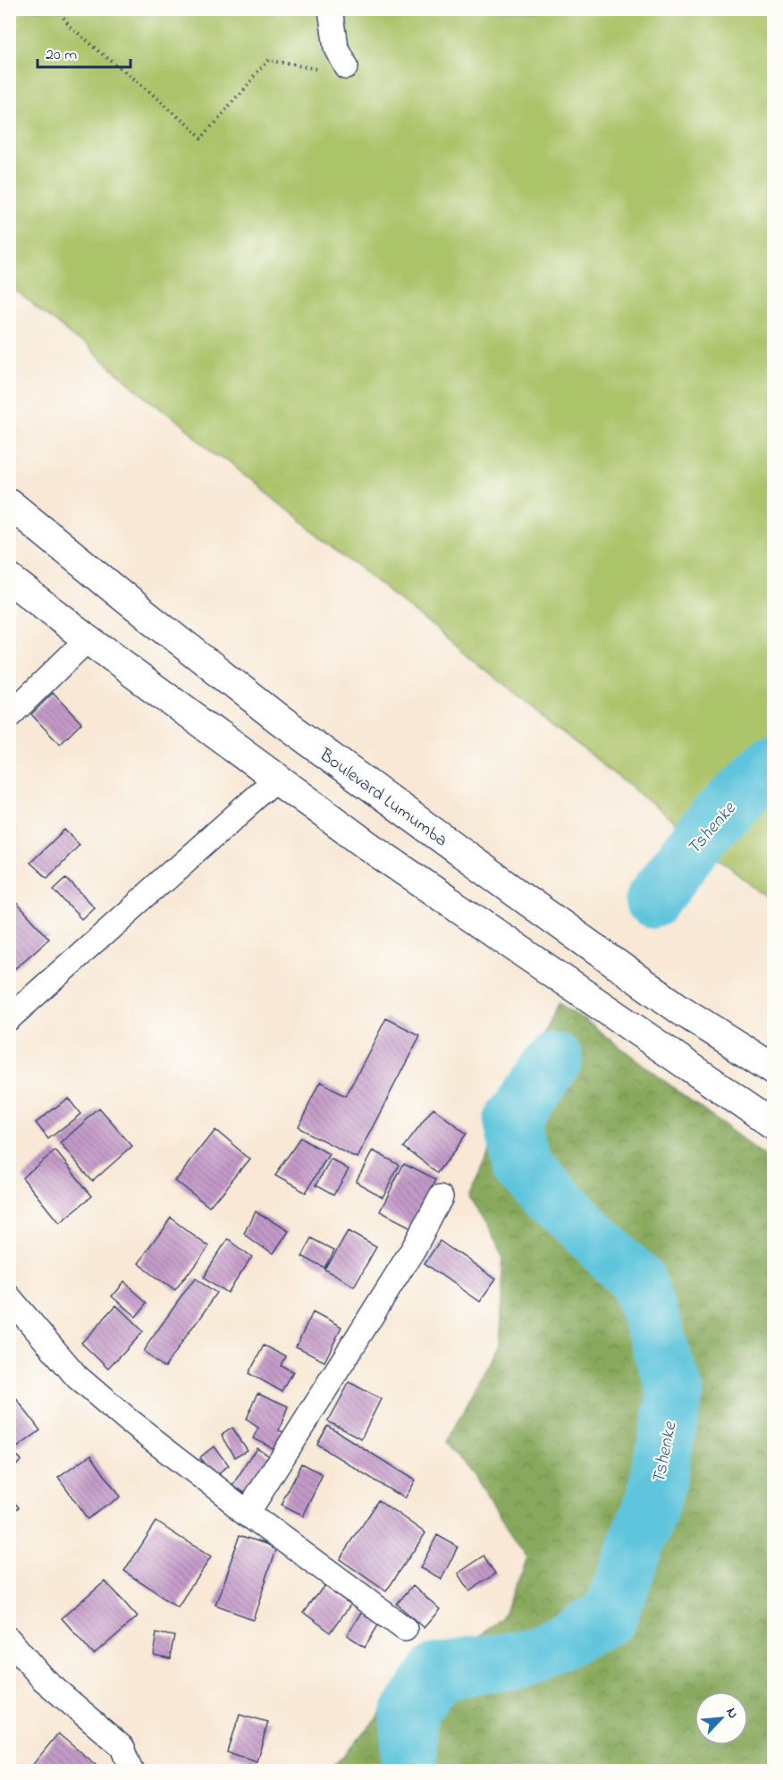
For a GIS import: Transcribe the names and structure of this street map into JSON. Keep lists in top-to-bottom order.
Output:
{
  "streets": {
    "highway": ["Boulevard Lumumba"]
  },
  "water": ["Tshenke"],
  "scale_bar": "20 m",
  "north": "top right"
}
